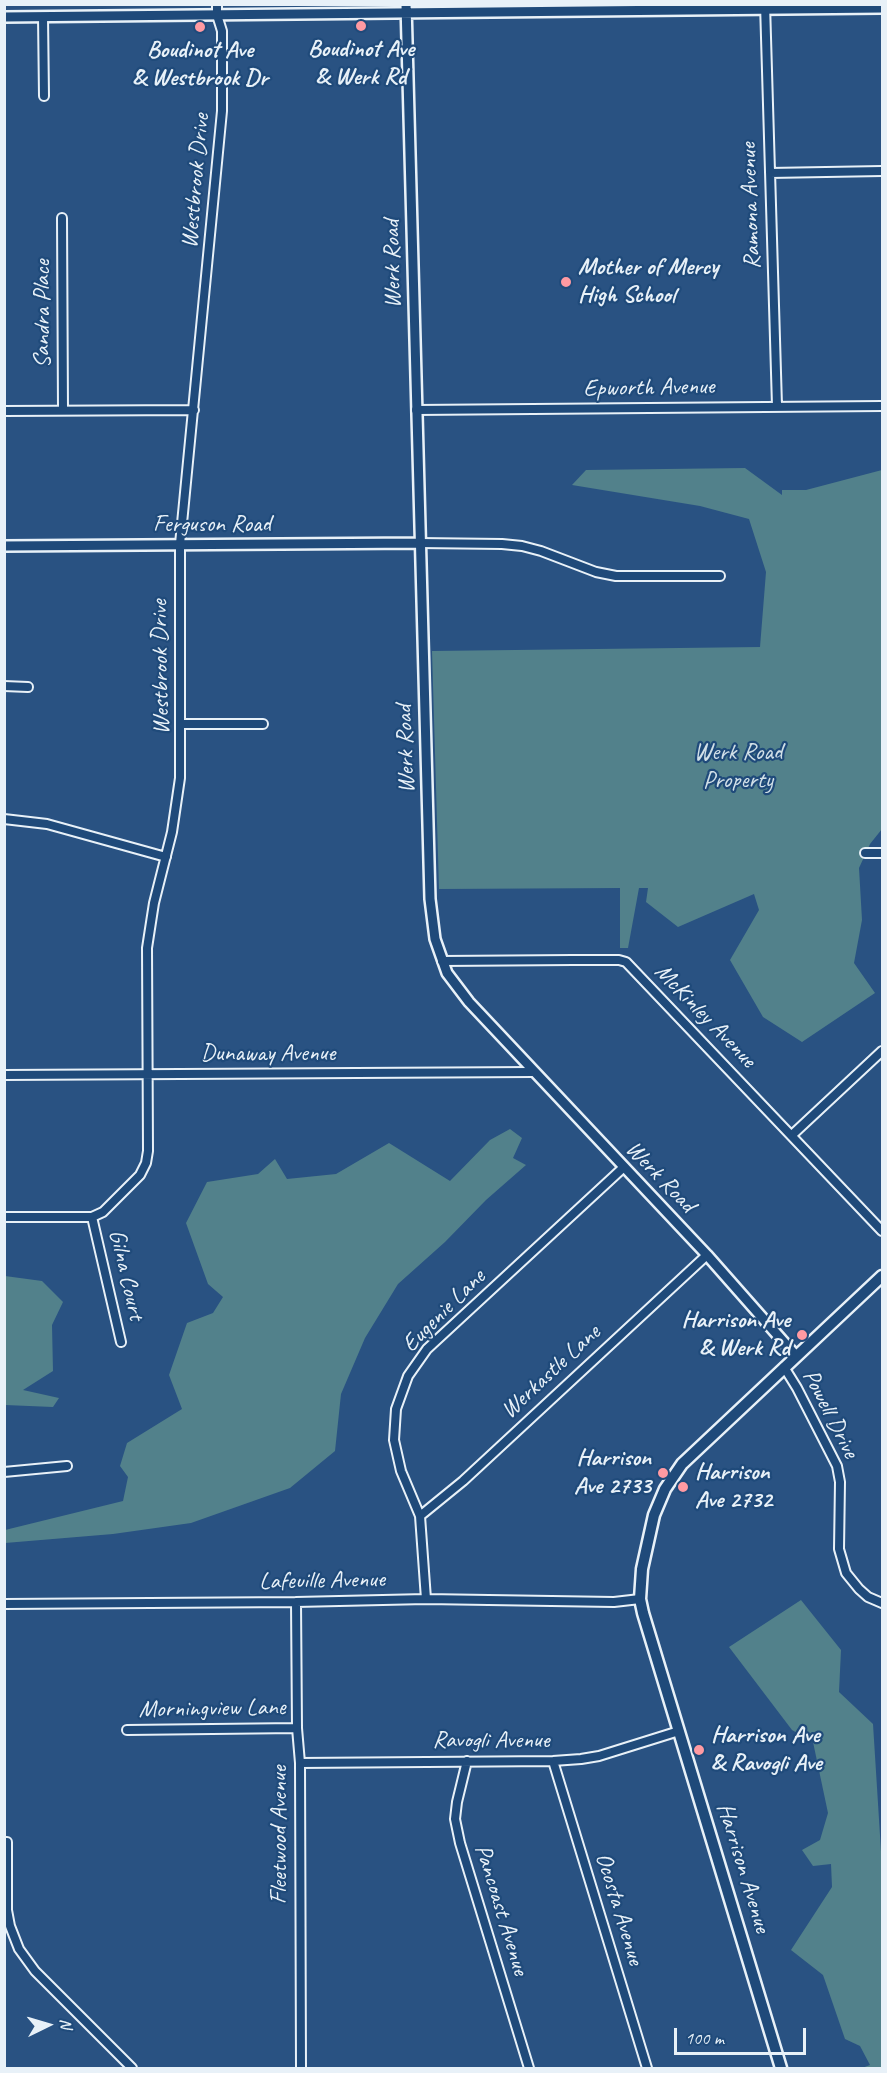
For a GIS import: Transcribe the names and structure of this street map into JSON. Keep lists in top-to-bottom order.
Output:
{
  "streets": {
    "main road": ["Harrison Avenue"],
    "street": [
      "Westbrook Drive",
      "Ramona Avenue",
      "Werk Road",
      "Sandra Place",
      "Epworth Avenue",
      "Ferguson Road",
      "McKinley Avenue",
      "Dunaway Avenue",
      "Gilna Court",
      "Eugenie Lane",
      "Werkastle Lane",
      "Powell Drive",
      "Lafeuille Avenue",
      "Morningview Lane",
      "Ravogli Avenue",
      "Fleetwood Avenue",
      "Ocosta Avenue",
      "Pancoast Avenue"
    ]
  },
  "crossings": [
    ["Westbrook Drive", "Ferguson Road"],
    ["Westbrook Drive", "Dunaway Avenue"],
    ["Westbrook Drive", "Gilna Court"],
    ["Ramona Avenue", "Epworth Avenue"],
    ["Werk Road", "Epworth Avenue"],
    ["Werk Road", "Ferguson Road"],
    ["Werk Road", "McKinley Avenue"],
    ["Werk Road", "Dunaway Avenue"],
    ["Werk Road", "Eugenie Lane"],
    ["Werk Road", "Werkastle Lane"],
    ["Werk Road", "Harrison Avenue"],
    ["Eugenie Lane", "Werkastle Lane"],
    ["Eugenie Lane", "Lafeuille Avenue"],
    ["Powell Drive", "Harrison Avenue"],
    ["Lafeuille Avenue", "Fleetwood Avenue"],
    ["Lafeuille Avenue", "Harrison Avenue"],
    ["Morningview Lane", "Fleetwood Avenue"],
    ["Ravogli Avenue", "Fleetwood Avenue"],
    ["Ravogli Avenue", "Harrison Avenue"],
    ["Ravogli Avenue", "Ocosta Avenue"],
    ["Ravogli Avenue", "Pancoast Avenue"]
  ],
  "parks": ["Werk Road Property"],
  "places": [
    "Boudinot Ave & Werk Rd",
    "Boudinot Ave & Westbrook Dr",
    "Mother of Mercy High School",
    "Harrison Ave & Werk Rd",
    "Harrison Ave 2733",
    "Harrison Ave 2732",
    "Harrison Ave & Ravogli Ave"
  ],
  "scale_bar": "100 m",
  "north": "right"
}
